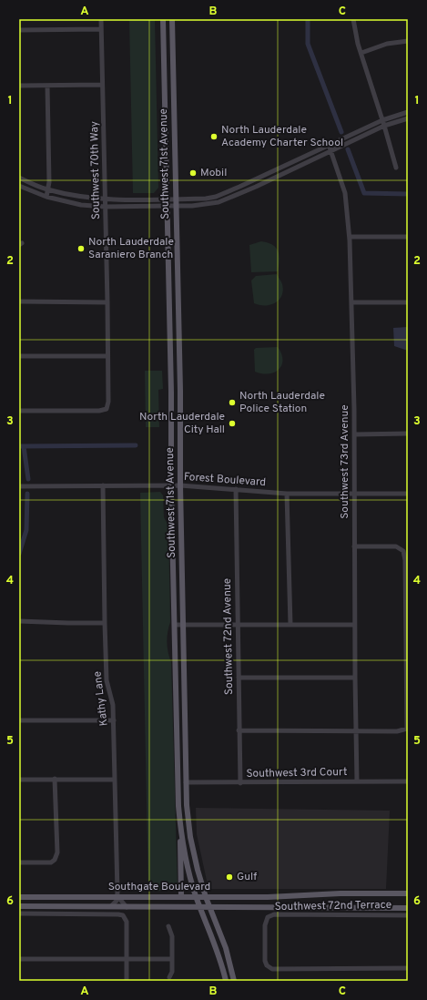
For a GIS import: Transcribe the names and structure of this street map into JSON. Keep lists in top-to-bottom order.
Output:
{
  "streets": {
    "main road": ["Southwest 71st Avenue", "Southgate Boulevard"],
    "street": [
      "Southwest 70th Way",
      "Southwest 73rd Avenue",
      "Forest Boulevard",
      "Southwest 72nd Avenue",
      "Kathy Lane",
      "Southwest 3rd Court",
      "Southwest 72nd Terrace"
    ]
  },
  "crossings": [
    ["Southwest 71st Avenue", "Forest Boulevard"],
    ["Southwest 71st Avenue", "Southwest 3rd Court"],
    ["Southwest 71st Avenue", "Southgate Boulevard"],
    ["Southwest 73rd Avenue", "Forest Boulevard"],
    ["Southwest 73rd Avenue", "Southwest 3rd Court"],
    ["Forest Boulevard", "Southwest 72nd Avenue"],
    ["Forest Boulevard", "Kathy Lane"],
    ["Southwest 72nd Avenue", "Southwest 3rd Court"],
    ["Kathy Lane", "Southgate Boulevard"]
  ],
  "places": [
    "North Lauderdale Academy Charter School",
    "Mobil",
    "North Lauderdale Saraniero Branch",
    "North Lauderdale Police Station",
    "North Lauderdale City Hall",
    "Gulf"
  ],
  "grid": {
    "columns": ["A", "B", "C"],
    "rows": [
      "1",
      "2",
      "3",
      "4",
      "5",
      "6"
    ]
  }
}
